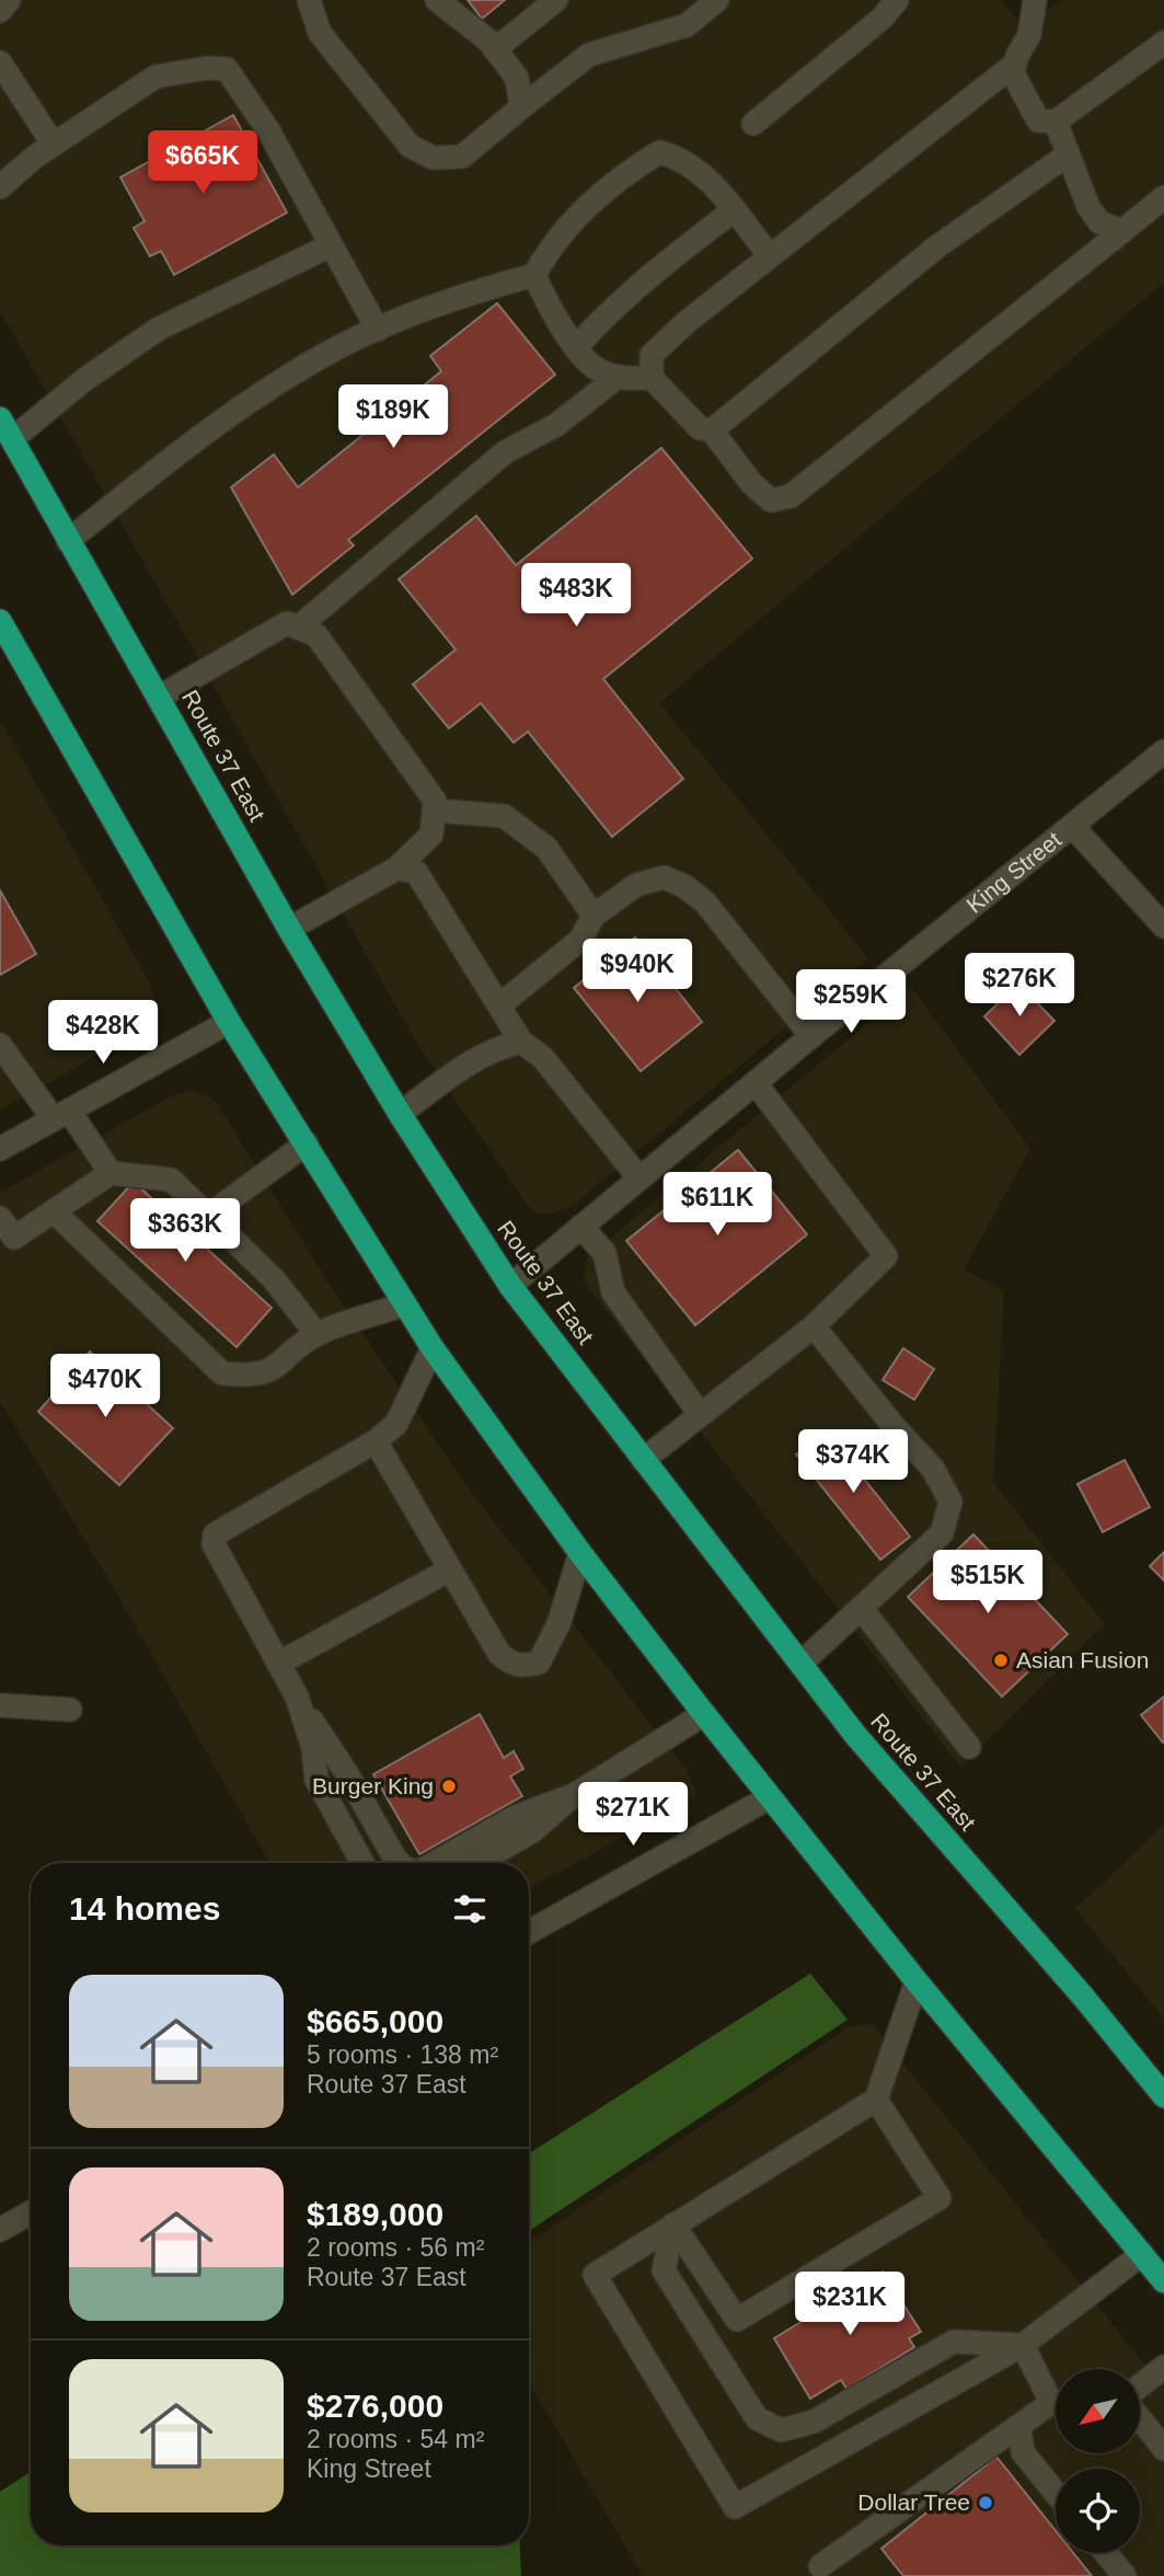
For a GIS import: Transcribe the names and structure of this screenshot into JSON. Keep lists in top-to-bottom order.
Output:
{
  "streets": {
    "highway": ["Route 37 East"],
    "street": ["King Street"]
  },
  "crossings": [
    ["Route 37 East", "King Street"]
  ],
  "places": ["Asian Fusion", "Burger King", "Dollar Tree"],
  "north": "bottom left",
  "page": {
    "price": [
      "$665K",
      "$189K",
      "$483K",
      "$940K",
      "$276K",
      "$259K",
      "$428K",
      "$611K",
      "$363K",
      "$470K",
      "$374K",
      "$515K",
      "$271K",
      "$231K"
    ],
    "heading": "14 homes",
    "list": [
      {
        "name": "$665,000",
        "note": "5 rooms · 138 m² · Route 37 East"
      },
      {
        "name": "$189,000",
        "note": "2 rooms · 56 m² · Route 37 East"
      },
      {
        "name": "$276,000",
        "note": "2 rooms · 54 m² · King Street"
      }
    ]
  }
}
